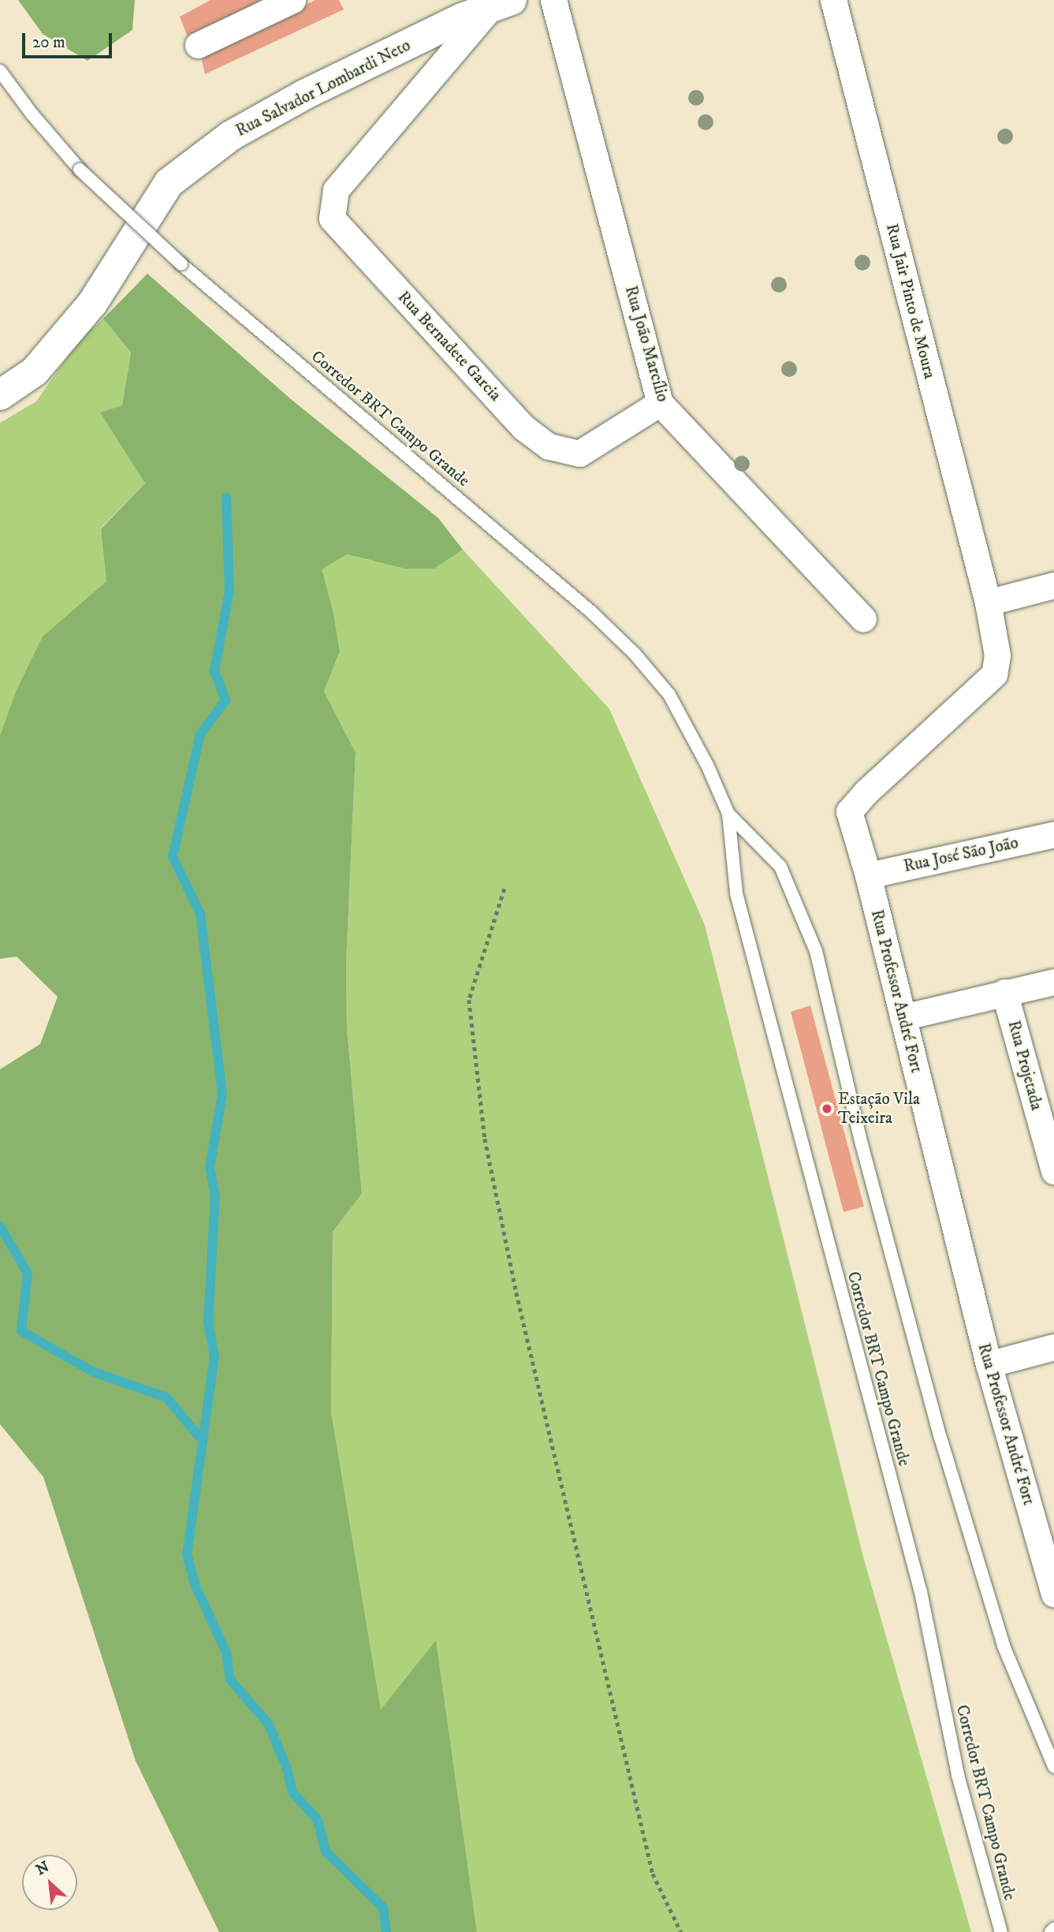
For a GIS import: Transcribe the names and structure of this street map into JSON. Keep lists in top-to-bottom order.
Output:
{
  "streets": {
    "main road": ["Rua Salvador Lombardi Neto"],
    "street": [
      "Rua Jair Pinto de Moura",
      "Rua João Marcílio",
      "Rua Bernadete Garcia",
      "Rua José São João",
      "Rua Professor André Fort",
      "Rua Projetada"
    ],
    "lane": ["Corredor BRT Campo Grande"]
  },
  "crossings": [
    ["Rua Salvador Lombardi Neto", "Rua Bernadete Garcia"],
    ["Rua Jair Pinto de Moura", "Rua Professor André Fort"],
    ["Rua João Marcílio", "Rua Bernadete Garcia"],
    ["Rua José São João", "Rua Professor André Fort"]
  ],
  "places": ["Estação Vila Teixeira"],
  "scale_bar": "20 m",
  "north": "top left"
}
